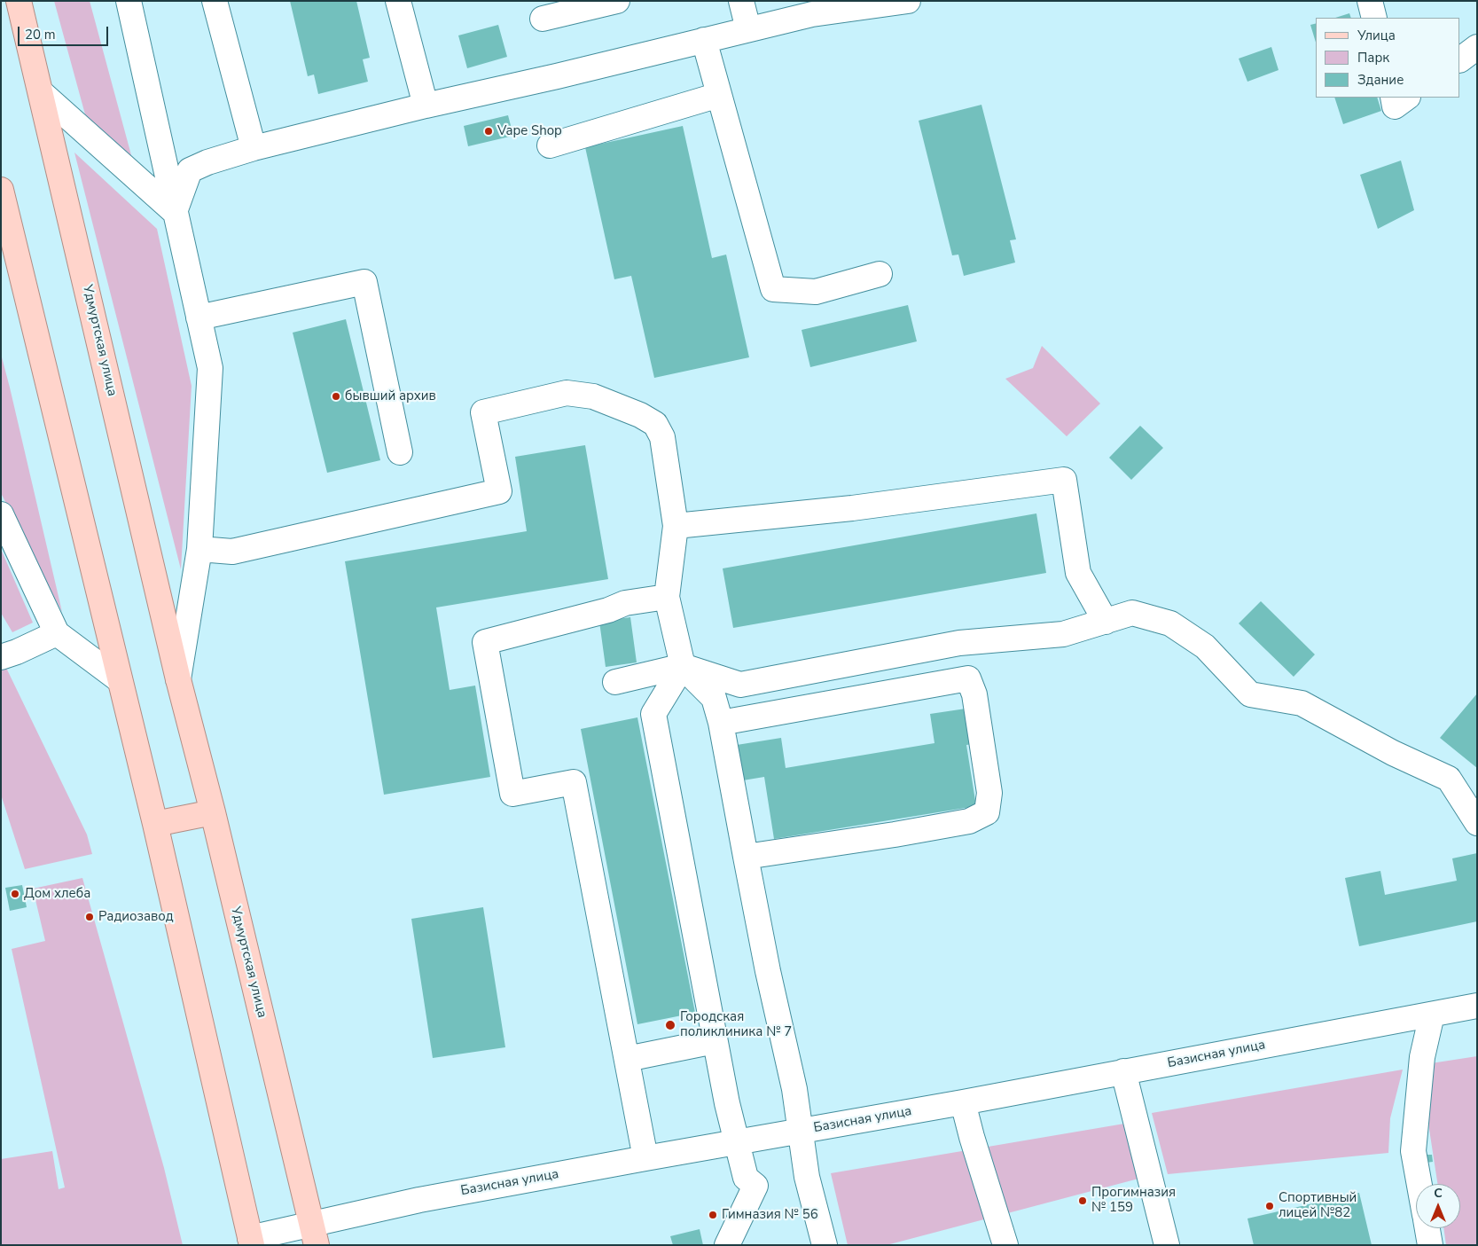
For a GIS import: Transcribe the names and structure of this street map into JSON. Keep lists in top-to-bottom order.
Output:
{
  "streets": {
    "main road": ["Удмуртская улица"],
    "street": ["Базисная улица"]
  },
  "crossings": [
    ["Удмуртская улица", "Базисная улица"]
  ],
  "places": [
    "Vape Shop",
    "бывший архив",
    "Дом хлеба",
    "Радиозавод",
    "Городская поликлиника № 7",
    "Прогимназия № 159",
    "Спортивный лицей №82",
    "Гимназия № 56"
  ],
  "legend": ["Улица", "Парк", "Здание"],
  "scale_bar": "20 m",
  "north": "top"
}
